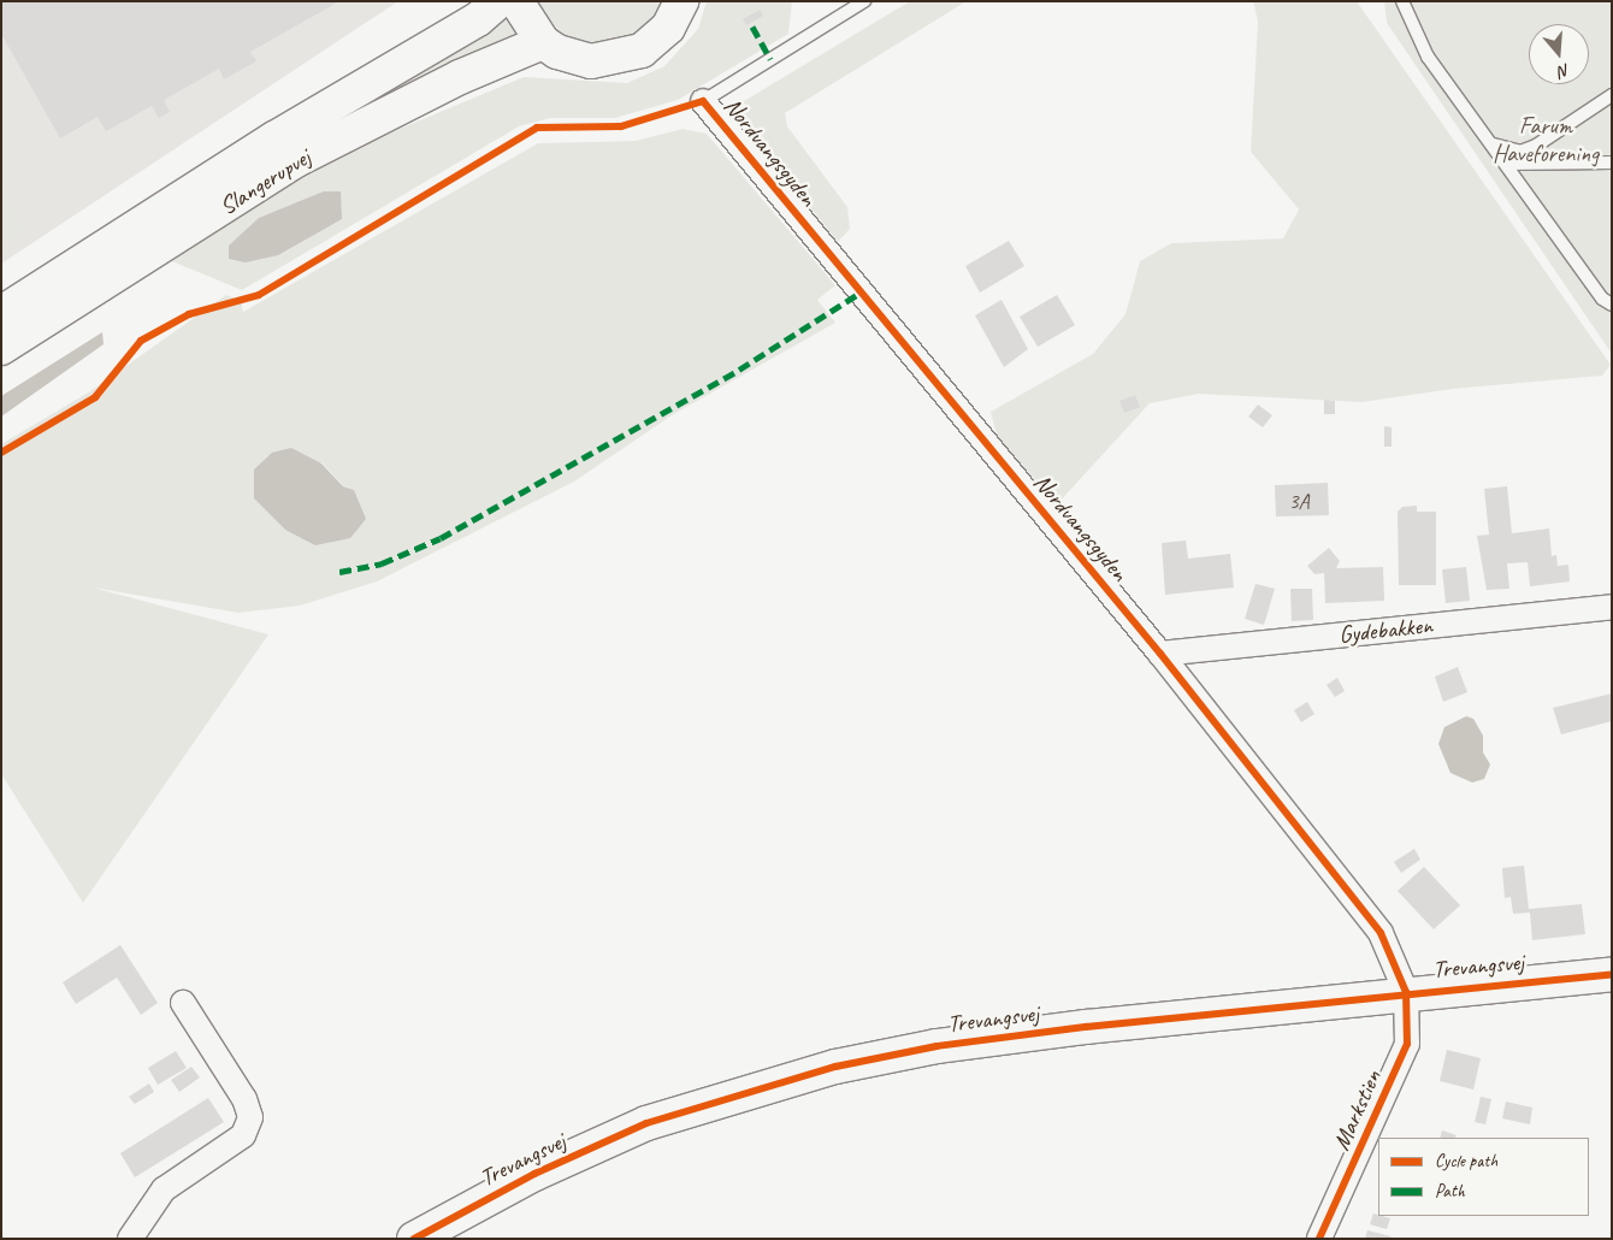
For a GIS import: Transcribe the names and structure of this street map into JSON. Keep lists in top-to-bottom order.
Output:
{
  "streets": {
    "main road": ["Slangerupvej", "Trevangsvej"],
    "street": ["Nordvangsgyden", "Gydebakken", "Markstien"]
  },
  "crossings": [
    ["Nordvangsgyden", "Gydebakken"],
    ["Nordvangsgyden", "Trevangsvej"],
    ["Nordvangsgyden", "Markstien"],
    ["Trevangsvej", "Markstien"]
  ],
  "parks": ["Farum Haveforening"],
  "house_numbers": ["3A"],
  "legend": ["Cycle path", "Path"],
  "north": "bottom"
}
